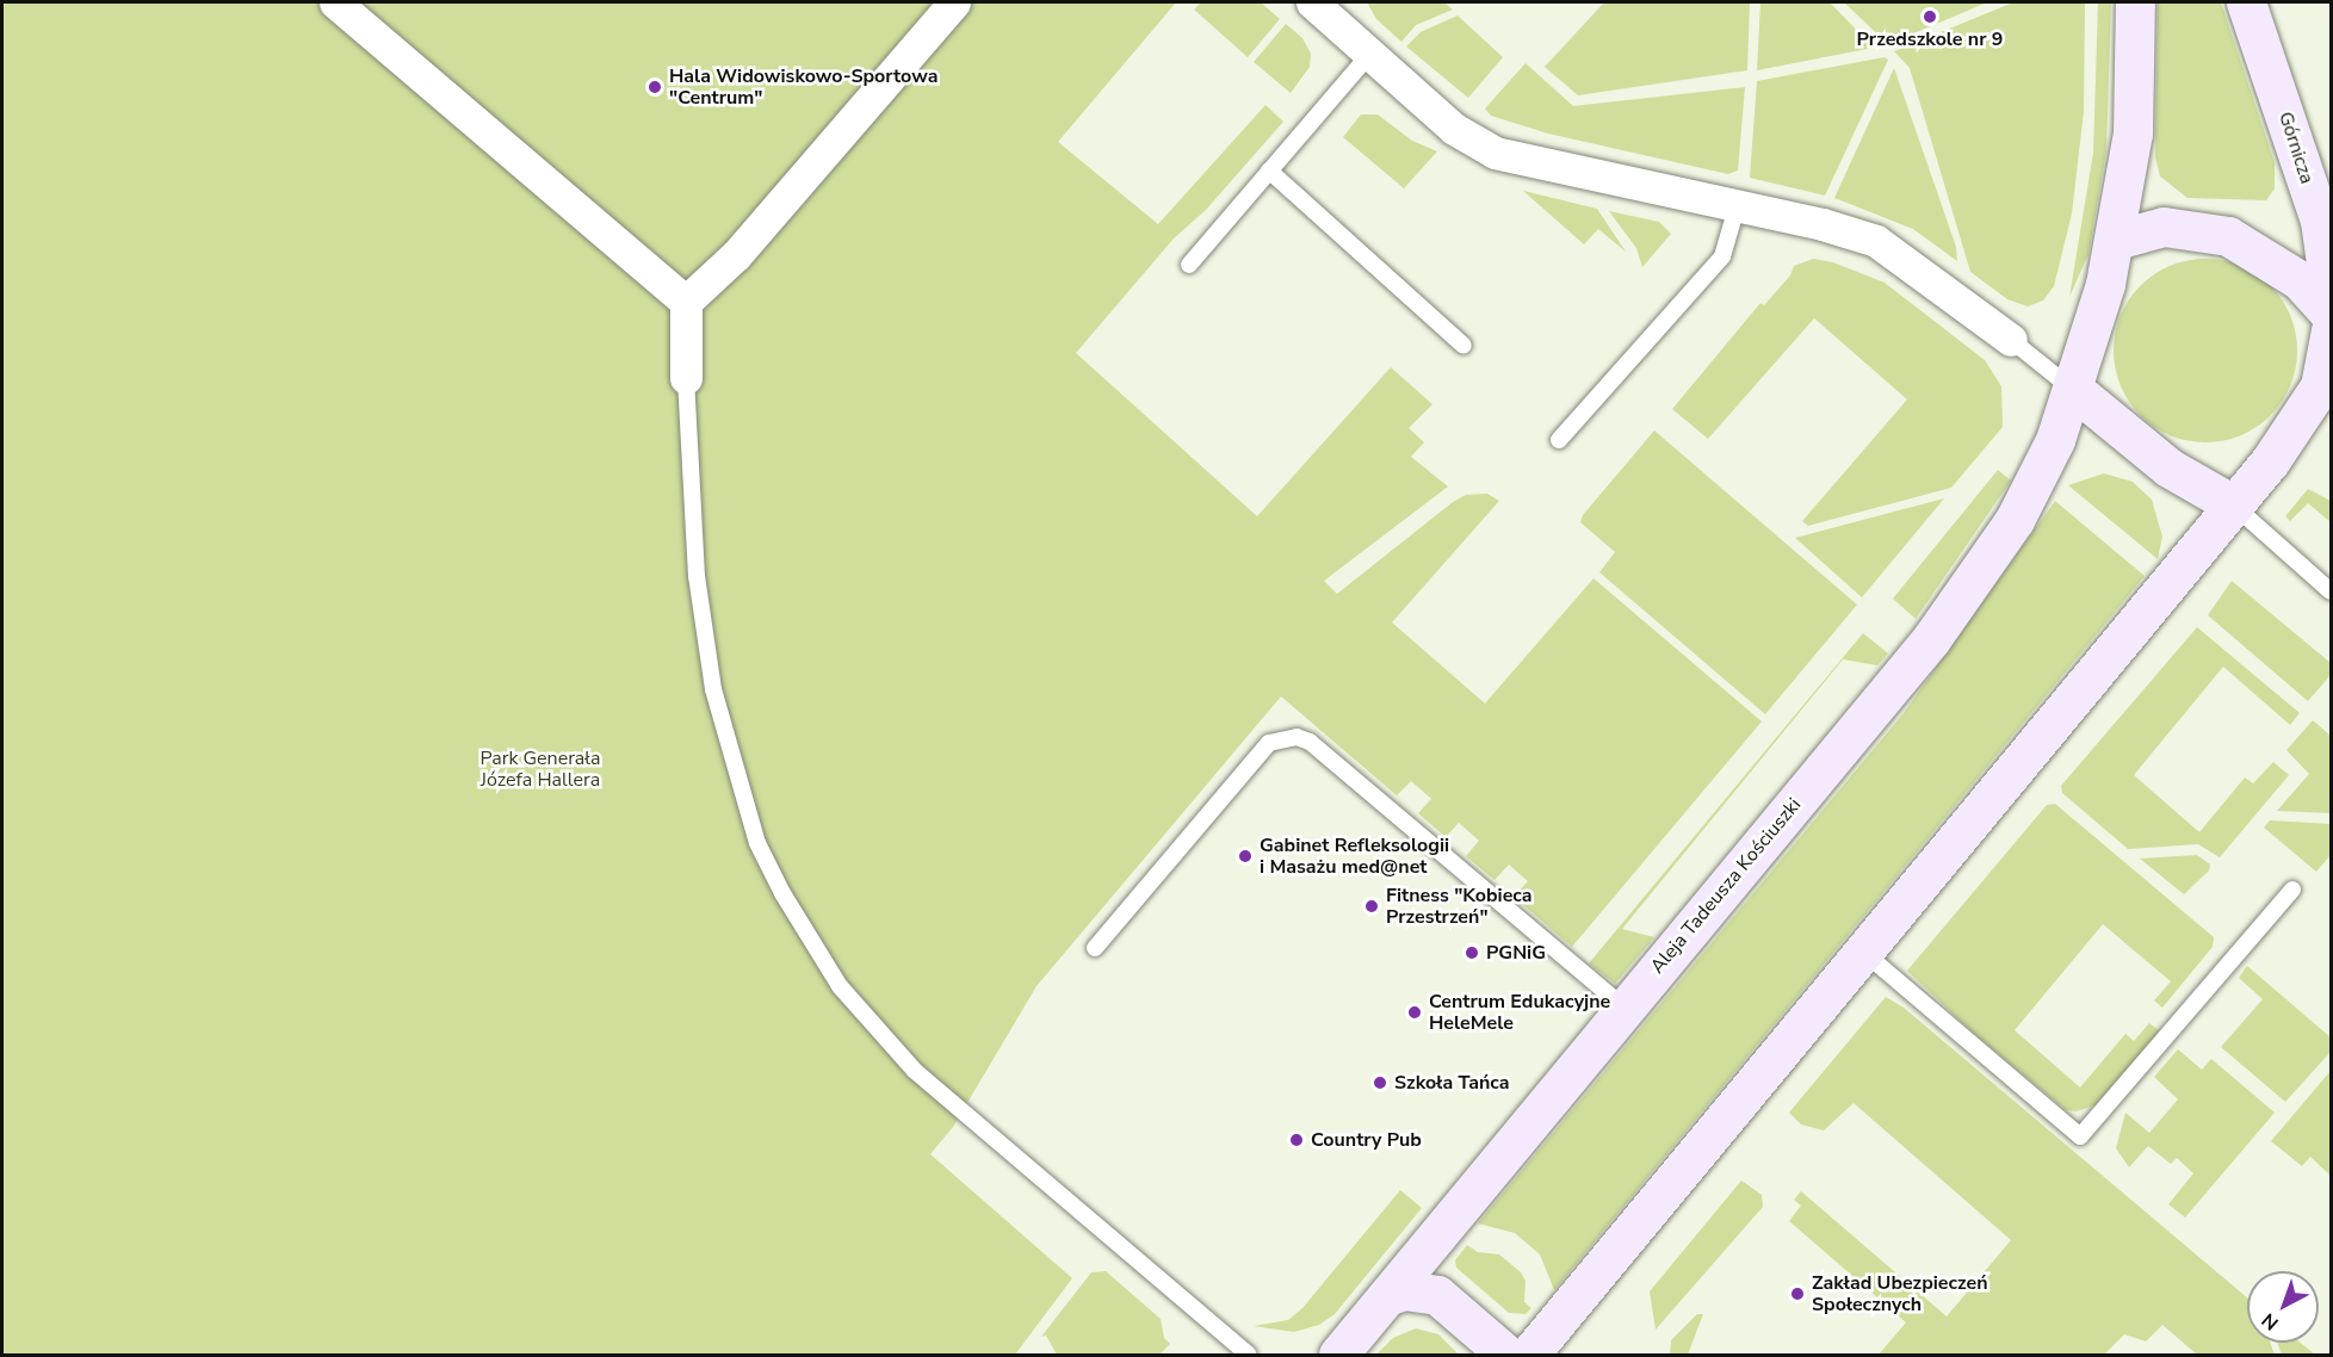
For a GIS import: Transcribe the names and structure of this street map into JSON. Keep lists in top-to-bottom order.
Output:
{
  "streets": {
    "street": ["Górnicza", "Aleja Tadeusza Kościuszki"]
  },
  "parks": ["Park Generała Józefa Hallera"],
  "places": [
    "Przedszkole nr 9",
    "Hala Widowiskowo-Sportowa \"Centrum\"",
    "Gabinet Refleksologii i Masażu med@net",
    "Fitness \"Kobieca Przestrzeń\"",
    "PGNiG",
    "Centrum Edukacyjne HeleMele",
    "Szkoła Tańca",
    "Country Pub",
    "Zakład Ubezpieczeń Społecznych"
  ],
  "north": "bottom left"
}
